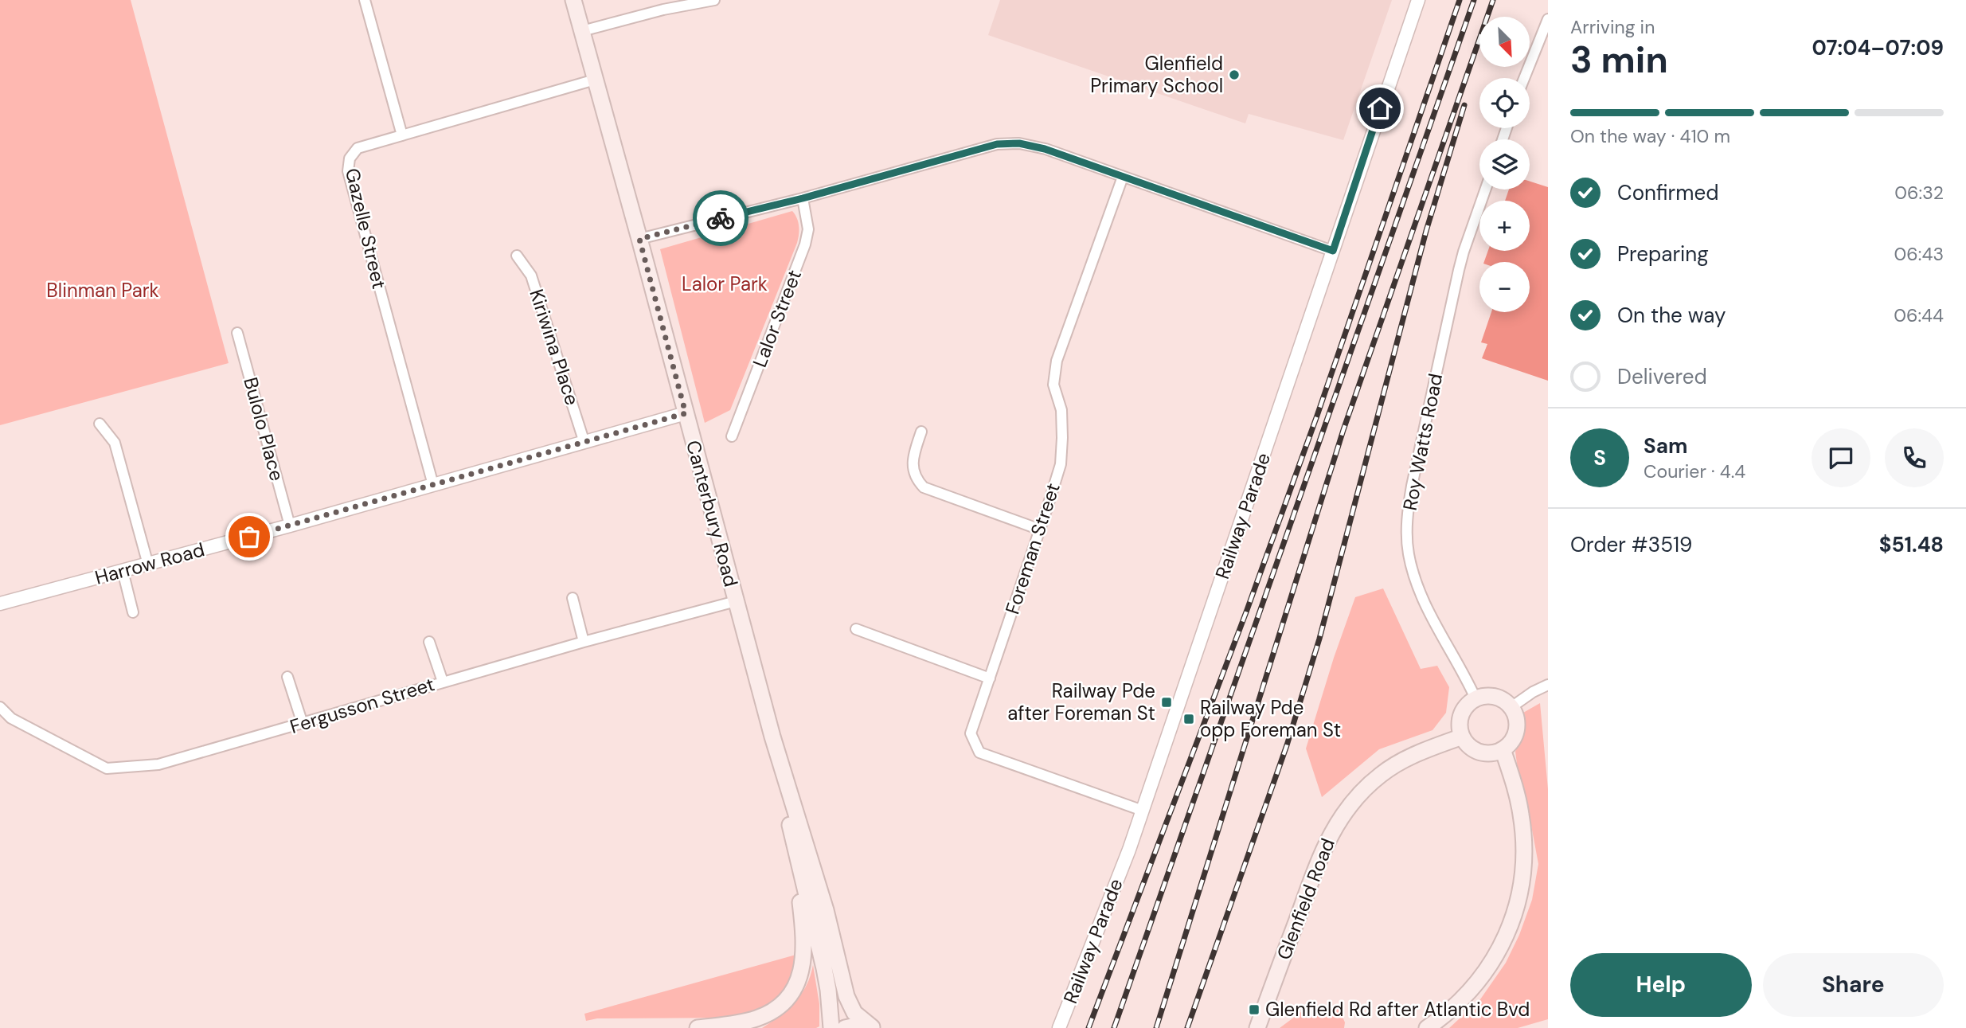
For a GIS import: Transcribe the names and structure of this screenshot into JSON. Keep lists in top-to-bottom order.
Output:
{
  "streets": {
    "main road": ["Canterbury Road", "Glenfield Road"],
    "street": [
      "Gazelle Street",
      "Lalor Street",
      "Kiriwina Place",
      "Bulolo Place",
      "Roy Watts Road",
      "Railway Parade",
      "Foreman Street",
      "Harrow Road",
      "Fergusson Street"
    ]
  },
  "crossings": [
    ["Gazelle Street", "Canterbury Road"],
    ["Gazelle Street", "Harrow Road"],
    ["Kiriwina Place", "Harrow Road"],
    ["Bulolo Place", "Harrow Road"],
    ["Roy Watts Road", "Glenfield Road"],
    ["Canterbury Road", "Harrow Road"],
    ["Canterbury Road", "Fergusson Street"],
    ["Railway Parade", "Foreman Street"]
  ],
  "parks": ["Lalor Park", "Blinman Park"],
  "places": {
    "other": ["Glenfield Primary School"],
    "transit": ["Railway Pde after Foreman St", "Railway Pde opp Foreman St", "Glenfield Rd after Atlantic Bvd"]
  },
  "north": "bottom right",
  "page": {
    "heading": ["3 min", "Arriving in", "07:04–07:09"],
    "panel": [
      "Sam",
      "Courier · 4.4",
      "Order #3519",
      "$51.48"
    ],
    "map_buttons": ["+", "−"],
    "bar": "On the way · 410 m",
    "list": [
      ["Confirmed", "06:32"],
      ["Preparing", "06:43"],
      ["On the way", "06:44"],
      "Delivered"
    ],
    "round": "S",
    "buttons": ["Help", "Share"]
  }
}
